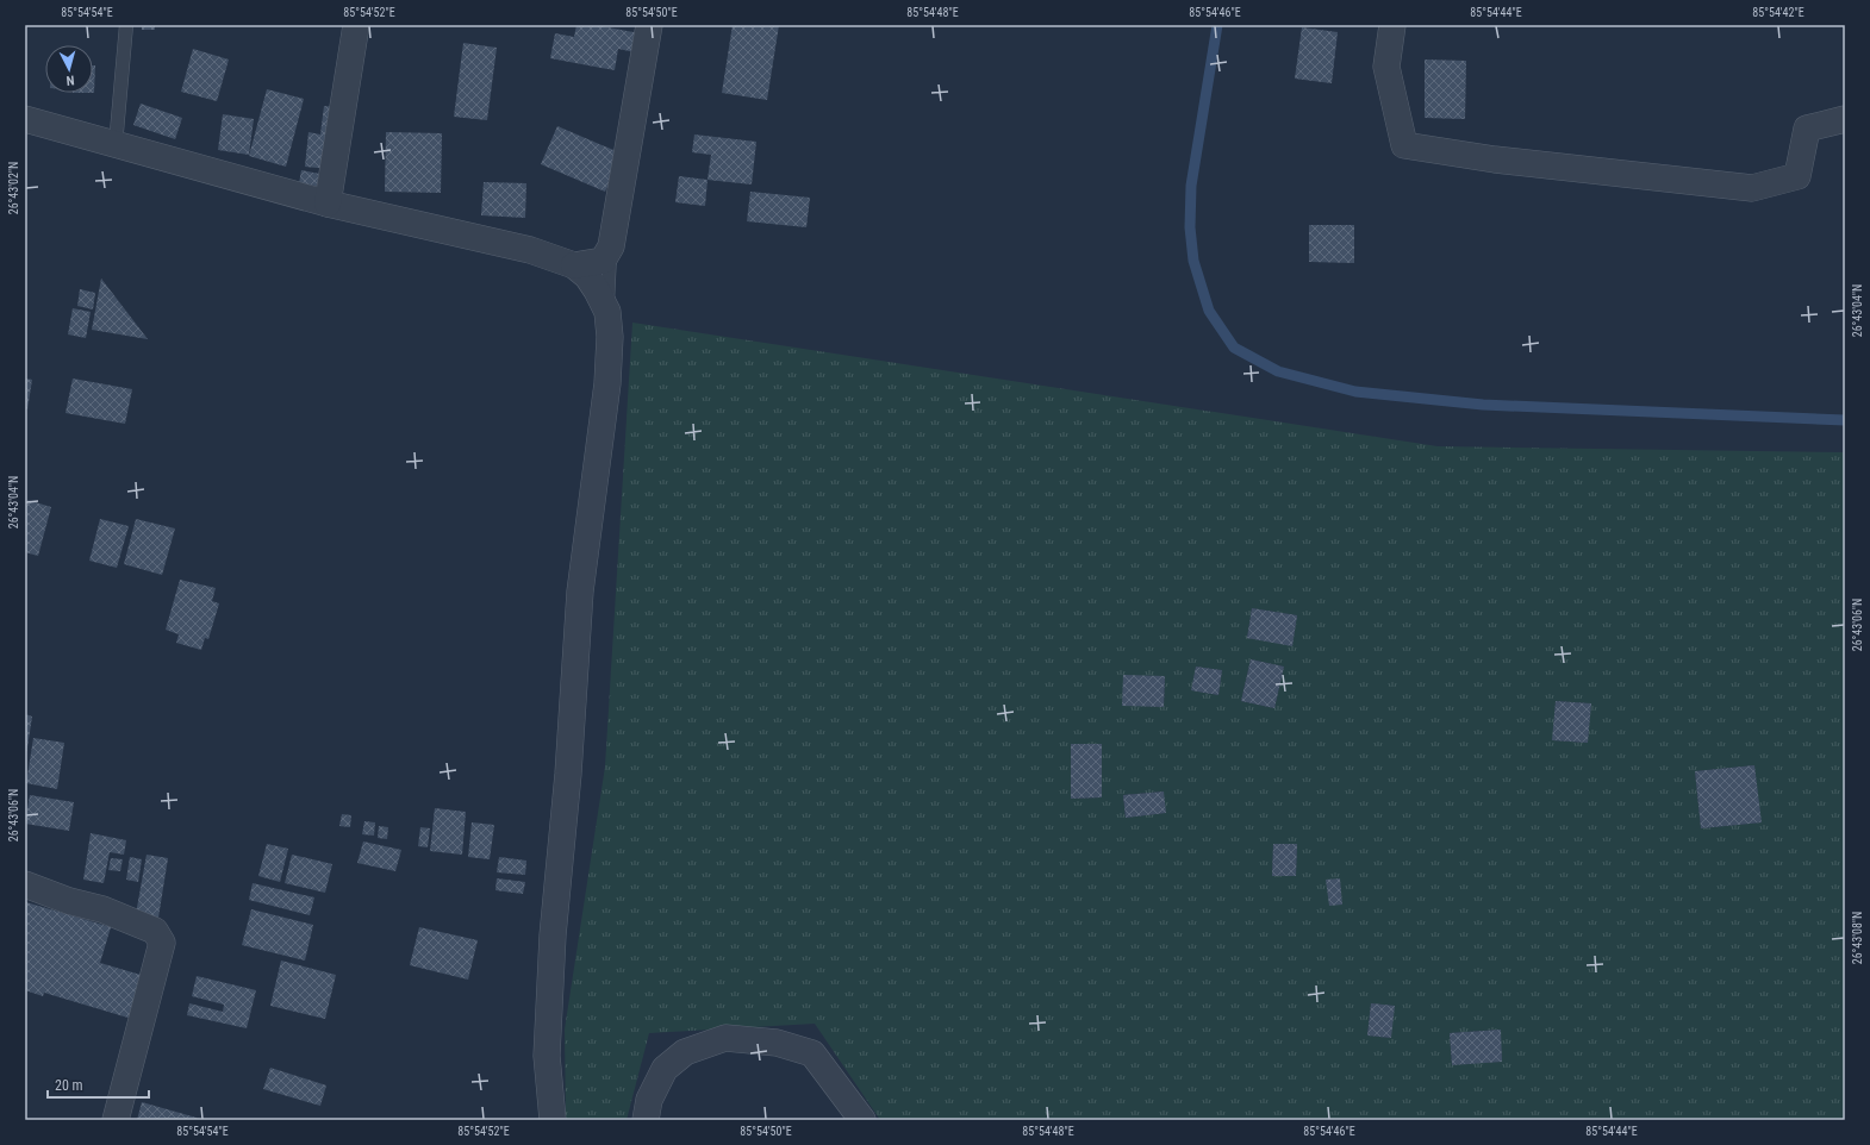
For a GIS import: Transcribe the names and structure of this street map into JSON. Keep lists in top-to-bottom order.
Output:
{
  "scale_bar": "20 m",
  "north": "bottom",
  "coordinates": [
    "85°54'54\"E",
    "85°54'52\"E",
    "85°54'50\"E",
    "85°54'48\"E",
    "85°54'46\"E",
    "85°54'44\"E",
    "85°54'42\"E",
    "26°43'02\"N",
    "26°43'04\"N",
    "26°43'06\"N",
    "26°43'08\"N"
  ]
}
